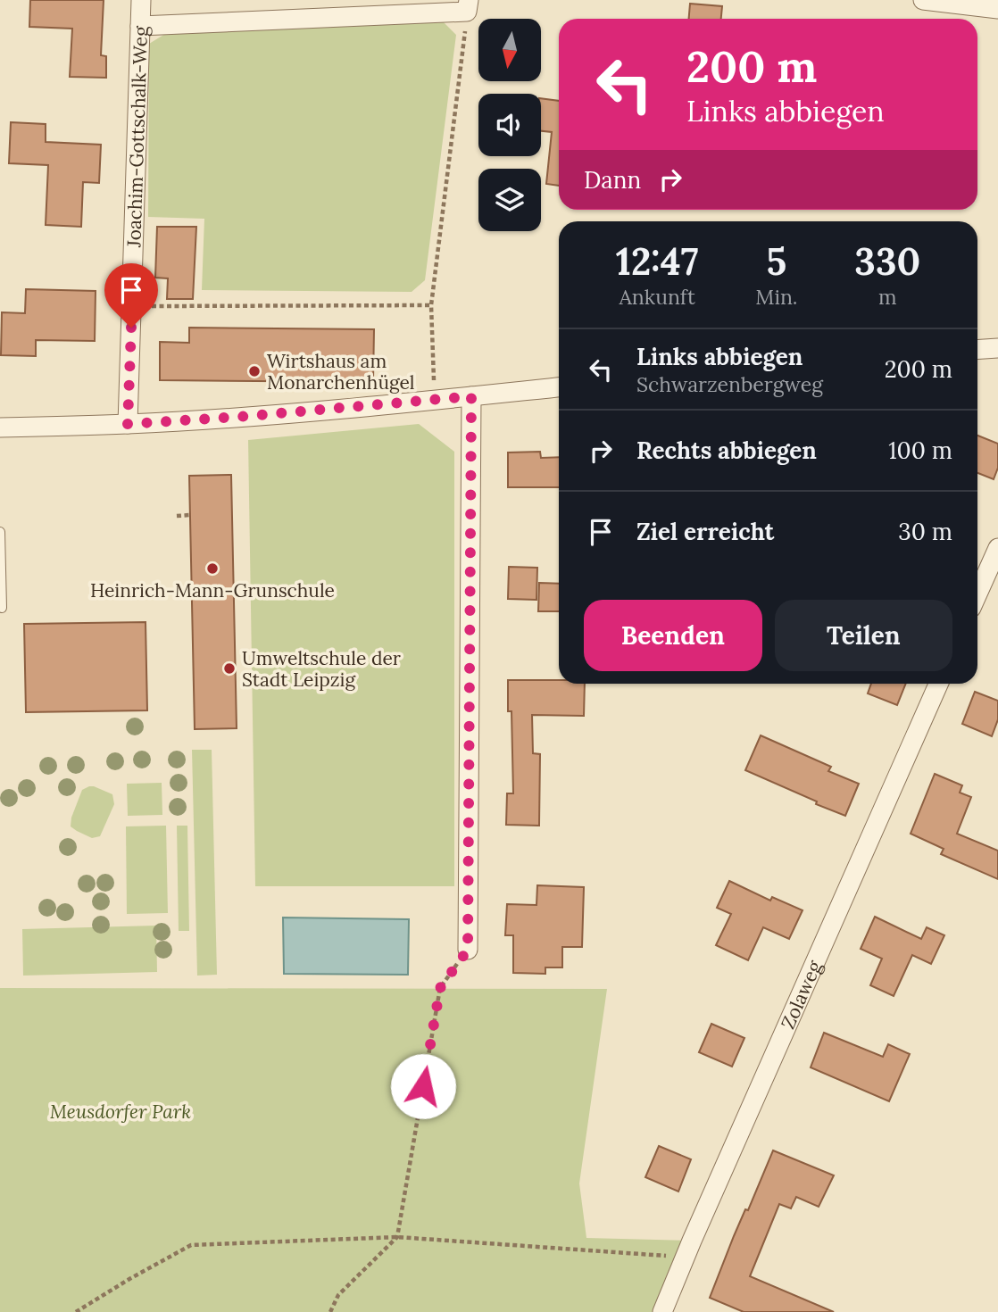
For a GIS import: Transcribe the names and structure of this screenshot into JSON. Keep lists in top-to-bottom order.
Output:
{
  "streets": {
    "street": ["Joachim-Gottschalk-Weg", "Zolaweg"]
  },
  "parks": ["Meusdorfer Park"],
  "places": ["Wirtshaus am Monarchenhügel", "Heinrich-Mann-Grunschule", "Umweltschule der Stadt Leipzig"],
  "north": "bottom",
  "page": {
    "turn": ["200 m", "Links abbiegen"],
    "then": "Dann",
    "eta": [
      "12:47",
      "Ankunft",
      "5",
      "Min.",
      "330",
      "m"
    ],
    "list": [
      {
        "name": "Links abbiegen",
        "note": "Schwarzenbergweg",
        "value": "200 m"
      },
      {
        "name": "Rechts abbiegen",
        "value": "100 m"
      },
      {
        "name": "Ziel erreicht",
        "value": "30 m"
      }
    ],
    "buttons": ["Beenden", "Teilen"]
  }
}
